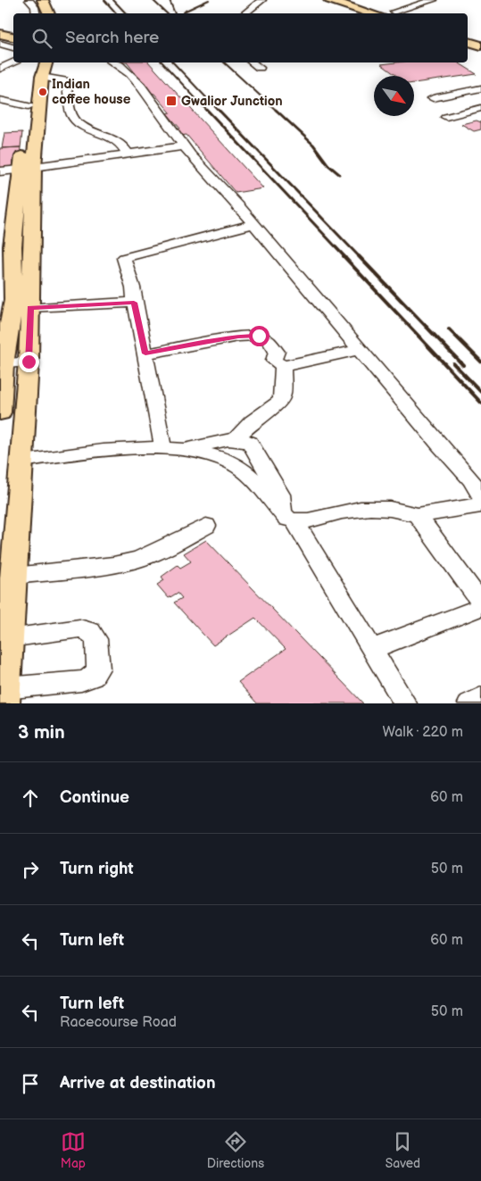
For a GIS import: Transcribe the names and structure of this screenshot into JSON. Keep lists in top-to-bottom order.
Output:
{
  "places": {
    "other": ["Indian coffee house"],
    "transit": ["Gwalior Junction"]
  },
  "north": "bottom right",
  "page": {
    "search": "Search here",
    "heading": ["3 min", "Walk · 220 m"],
    "list": [
      ["Continue", "60 m"],
      ["Turn right", "50 m"],
      ["Turn left", "60 m"],
      ["Turn left", "Racecourse Road", "50 m"],
      "Arrive at destination"
    ],
    "nav": ["Map", "Directions", "Saved"]
  }
}
